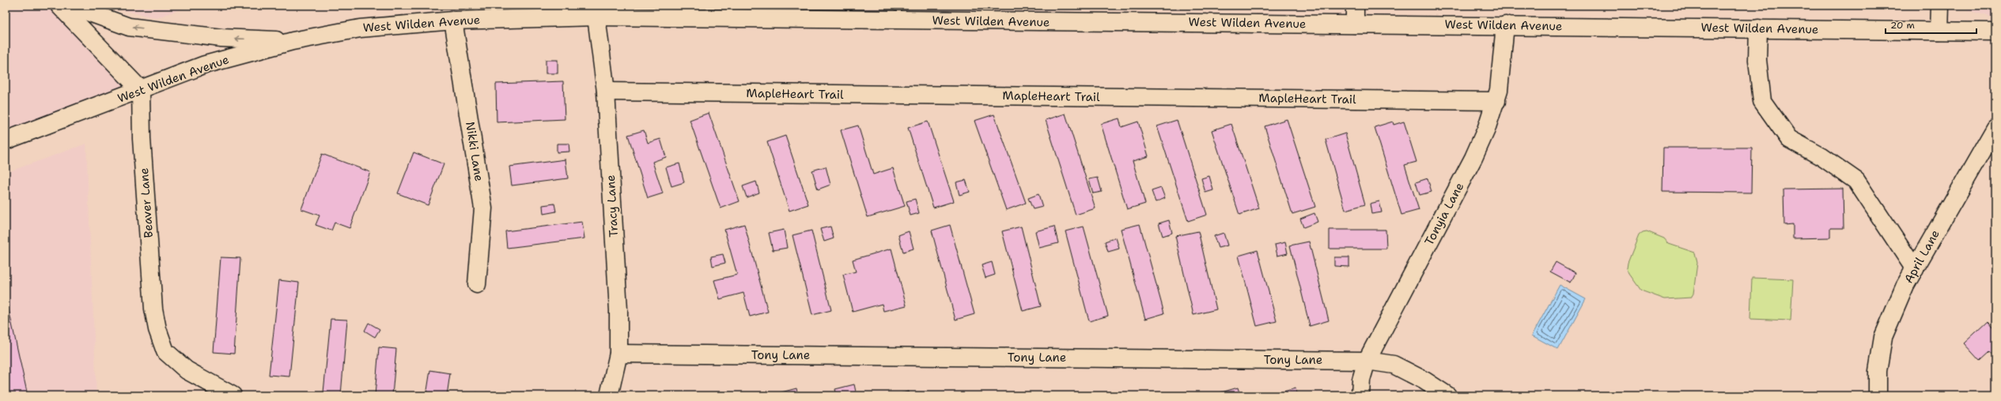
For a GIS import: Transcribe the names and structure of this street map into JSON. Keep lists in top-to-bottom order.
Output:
{
  "streets": {
    "street": [
      "West Wilden Avenue",
      "MapleHeart Trail",
      "Nikki Lane",
      "Beaver Lane",
      "Tracy Lane",
      "Tonyia Lane",
      "April Lane",
      "Tony Lane"
    ]
  },
  "crossings": [
    ["West Wilden Avenue", "Nikki Lane"],
    ["West Wilden Avenue", "Beaver Lane"],
    ["West Wilden Avenue", "Tracy Lane"],
    ["West Wilden Avenue", "Tonyia Lane"],
    ["MapleHeart Trail", "Tracy Lane"],
    ["MapleHeart Trail", "Tonyia Lane"],
    ["Tracy Lane", "Tony Lane"],
    ["Tonyia Lane", "Tony Lane"]
  ],
  "scale_bar": "20 m"
}
